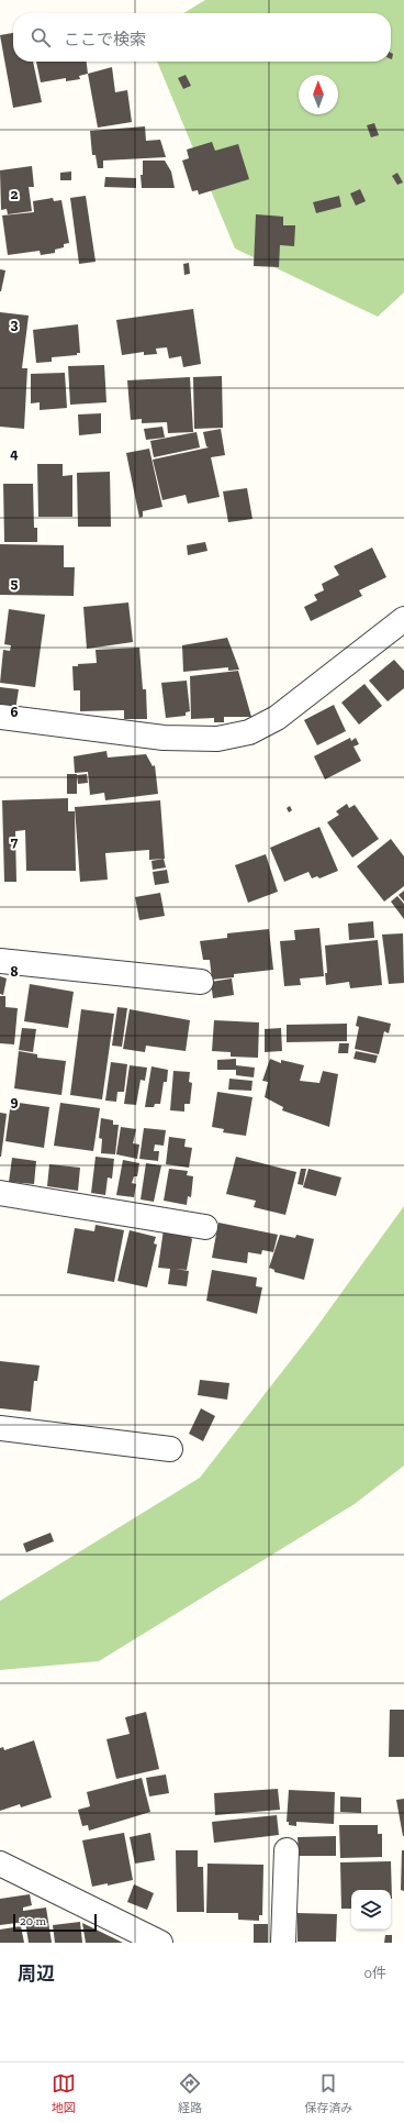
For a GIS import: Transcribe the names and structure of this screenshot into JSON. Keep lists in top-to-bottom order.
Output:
{
  "scale_bar": "20 m",
  "north": "top",
  "page": {
    "search": "ここで検索",
    "scale": "20 m",
    "heading": ["周辺", "0件"],
    "nav": ["地図", "経路", "保存済み"]
  },
  "grid": {
    "rows": [
      "2",
      "3",
      "4",
      "5",
      "6",
      "7",
      "8",
      "9"
    ]
  }
}
